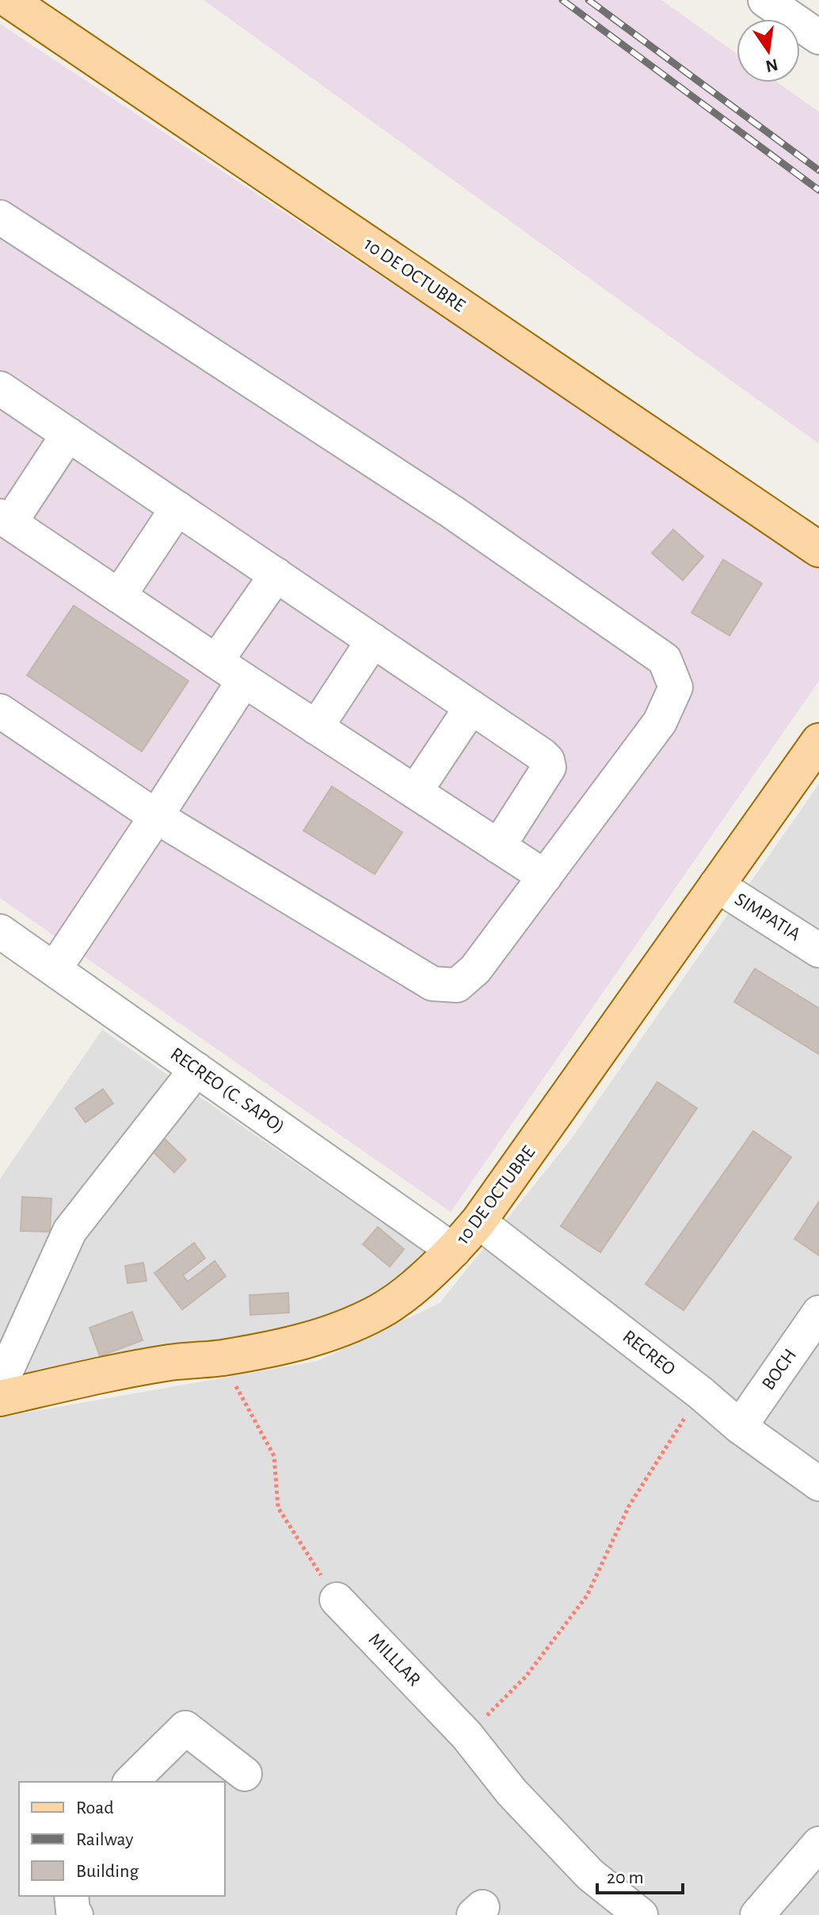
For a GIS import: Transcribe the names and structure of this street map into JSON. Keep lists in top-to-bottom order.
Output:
{
  "streets": {
    "main road": ["10 DE OCTUBRE"],
    "street": [
      "SIMPATIA",
      "RECREO (C. SAPO)",
      "RECREO",
      "BOCH",
      "MILLLAR"
    ]
  },
  "crossings": [
    ["10 DE OCTUBRE", "SIMPATIA"],
    ["10 DE OCTUBRE", "RECREO (C. SAPO)"],
    ["10 DE OCTUBRE", "RECREO"],
    ["RECREO", "BOCH"]
  ],
  "legend": ["Road", "Railway", "Building"],
  "scale_bar": "20 m",
  "north": "bottom"
}
